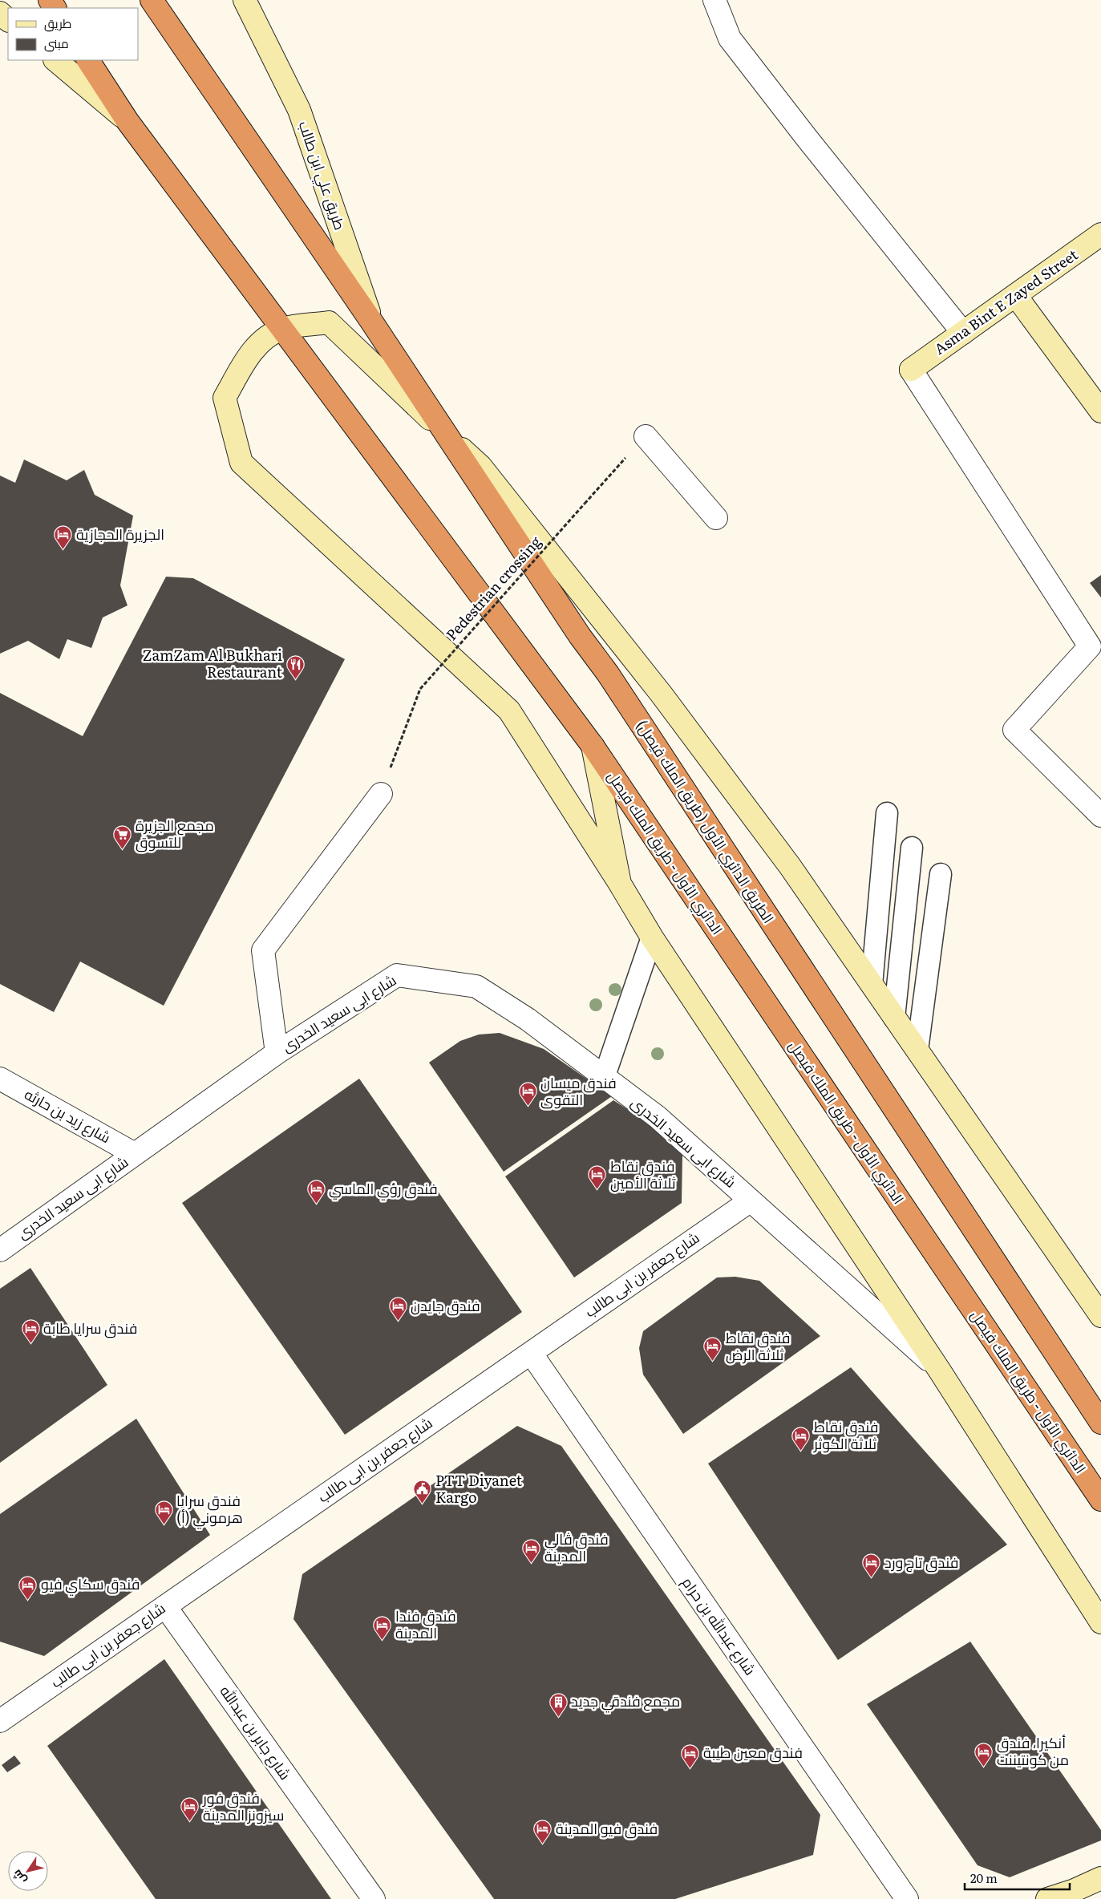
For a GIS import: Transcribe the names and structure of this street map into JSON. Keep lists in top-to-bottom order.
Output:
{
  "streets": {
    "highway": ["الطريق الدائري الأول (طريق الملك فيصل)", "الدائري الأول - طريق الملك فيصل"],
    "main road": ["طريق علي ابن طالب", "Asma Bint E Zayed Street"],
    "street": [
      "شارع ابى سعيد الخدرى",
      "شارع زيد بن حارثه",
      "شارع جعفر بن ابى طالب",
      "شارع عبدالله بن حرام",
      "شارع جابر بن عبدالله"
    ],
    "path": ["Pedestrian crossing"]
  },
  "crossings": [
    ["طريق علي ابن طالب", "الطريق الدائري الأول (طريق الملك فيصل)"],
    ["شارع ابى سعيد الخدرى", "شارع زيد بن حارثه"],
    ["شارع ابى سعيد الخدرى", "شارع جعفر بن ابى طالب"],
    ["شارع جعفر بن ابى طالب", "شارع عبدالله بن حرام"],
    ["شارع جعفر بن ابى طالب", "شارع جابر بن عبدالله"]
  ],
  "places": {
    "hotel": [
      "الجزيرة الحجازية",
      "فندق ميسان التقوى",
      "فندق نقاط ثلاثة الأمين",
      "فندق رؤي الماسي",
      "فندق جايدن",
      "فندق سرايا طابة",
      "فندق نقاط ثلاثة الرض",
      "فندق نقاط ثلاثة الكوثر",
      "فندق سرايا هرموني (أ)",
      "فندق ڤالي المدينة",
      "فندق تاج ورد",
      "فندق سكاي فيو",
      "فندق فندا المدينة",
      "أنكيرا، فندق من كونتيننت",
      "فندق معين طيبة",
      "فندق فور سيزونز المدينة",
      "فندق فيو المدينة"
    ],
    "restaurant": ["ZamZam Al Bukhari Restaurant"],
    "supermarket": ["مجمع الجزيرة للتسوق"],
    "public building": ["PTT Diyanet Kargo"],
    "building": ["مجمع فندقي جديد"]
  },
  "legend": ["طريق", "مبنى"],
  "scale_bar": "20 m",
  "north": "bottom left"
}
